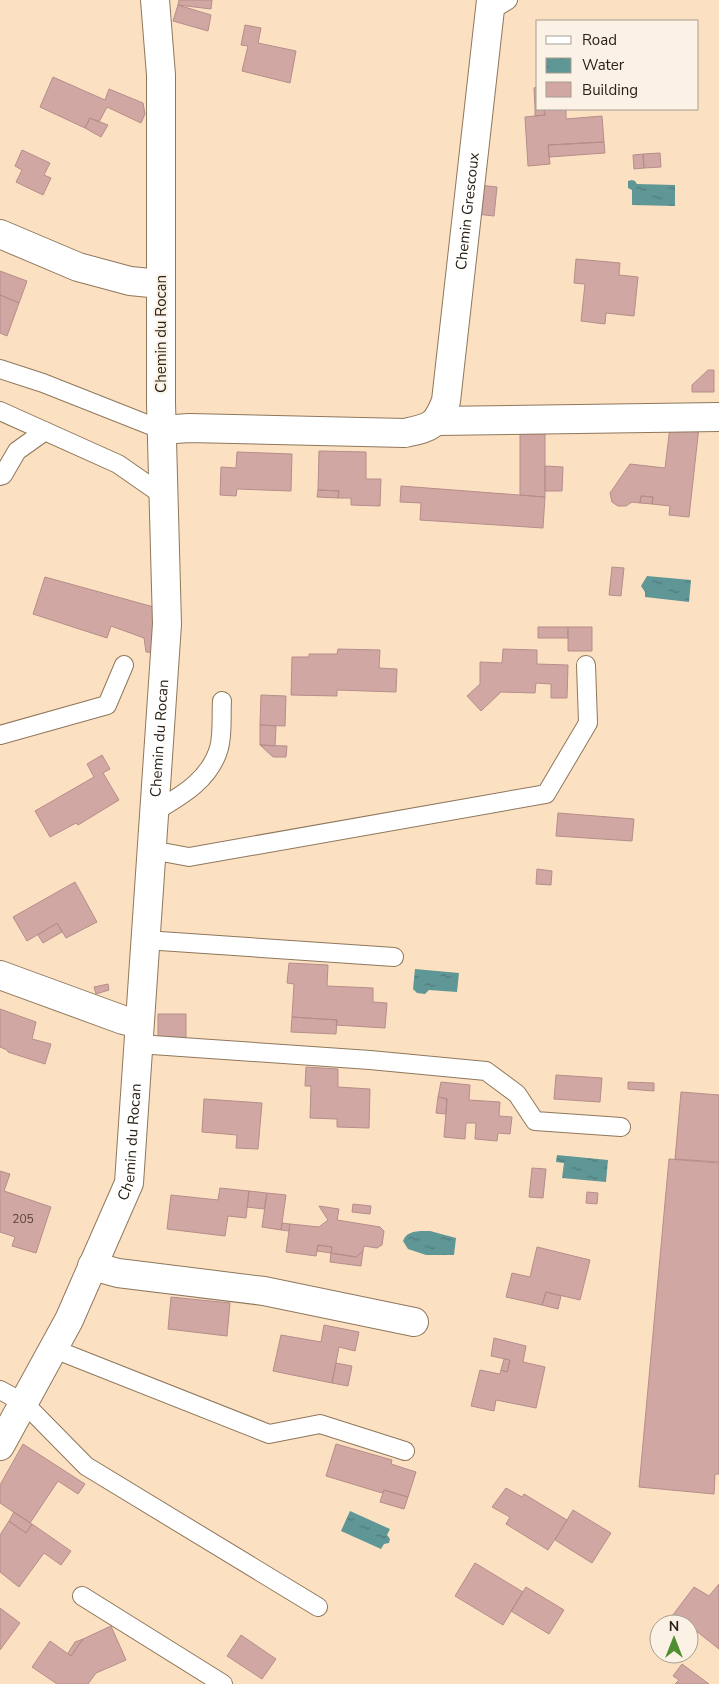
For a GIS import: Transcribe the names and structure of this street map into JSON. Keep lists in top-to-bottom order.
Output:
{
  "streets": {
    "street": ["Chemin Grescoux", "Chemin du Rocan"]
  },
  "house_numbers": ["205"],
  "legend": ["Road", "Water", "Building"],
  "north": "top"
}
